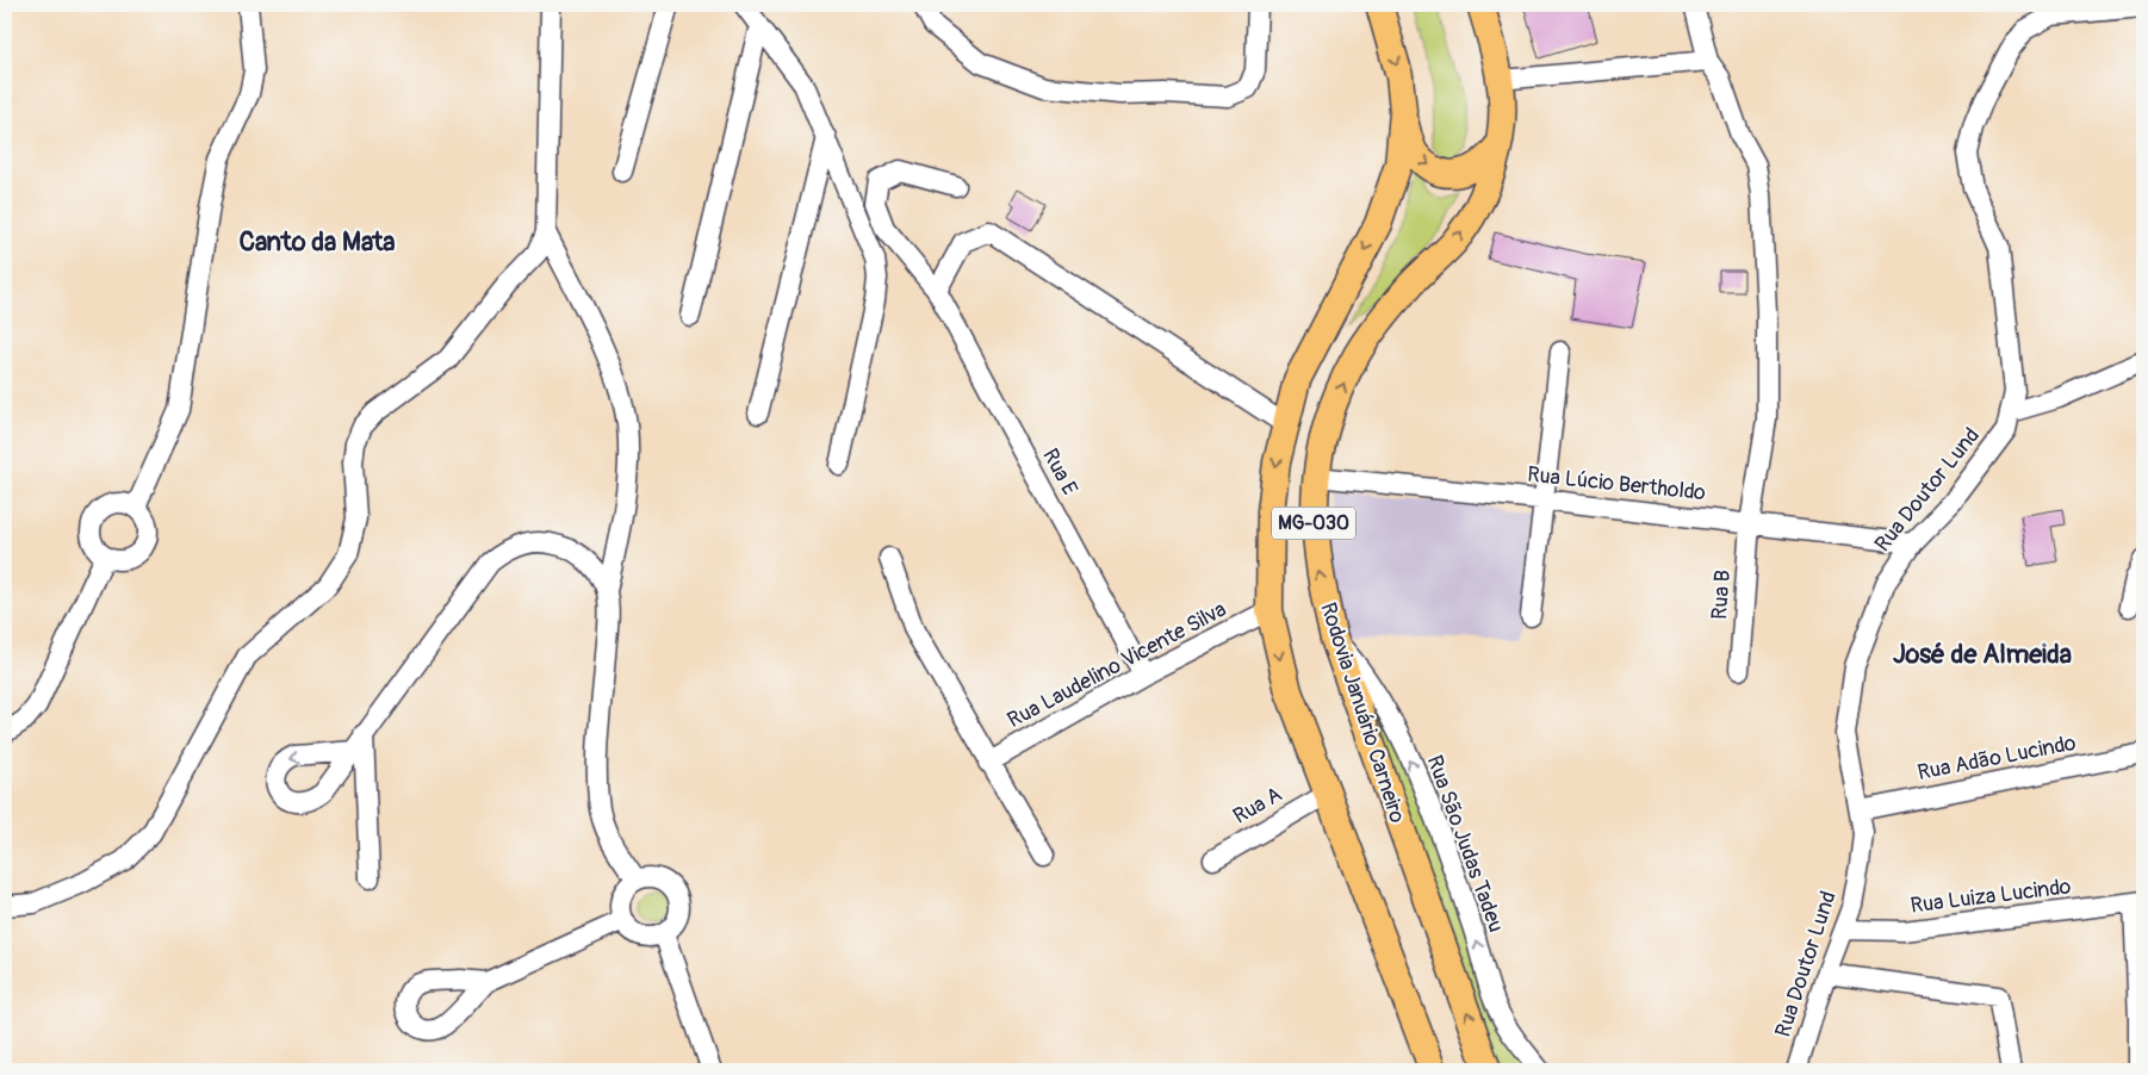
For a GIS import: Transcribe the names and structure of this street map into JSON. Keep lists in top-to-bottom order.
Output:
{
  "streets": {
    "highway": ["MG-030", "Rodovia Januário Carneiro"],
    "street": [
      "Rua E",
      "Rua Lúcio Bertholdo",
      "Rua Doutor Lund",
      "Rua B",
      "Rua Laudelino Vicente Silva",
      "Rua Adão Lucindo",
      "Rua A",
      "Rua São Judas Tadeu",
      "Rua Luiza Lucindo"
    ]
  },
  "crossings": [
    ["Rua E", "Rua Laudelino Vicente Silva"],
    ["Rua Lúcio Bertholdo", "Rua Doutor Lund"],
    ["Rua Lúcio Bertholdo", "Rua B"],
    ["Rua Lúcio Bertholdo", "Rodovia Januário Carneiro"],
    ["Rua Doutor Lund", "Rua Adão Lucindo"],
    ["Rua Doutor Lund", "Rua Luiza Lucindo"],
    ["MG-030", "Rua Laudelino Vicente Silva"],
    ["MG-030", "Rua A"],
    ["Rodovia Januário Carneiro", "Rua São Judas Tadeu"]
  ],
  "one_way": ["Rua São Judas Tadeu"],
  "districts": ["Canto da Mata", "José de Almeida"]
}
